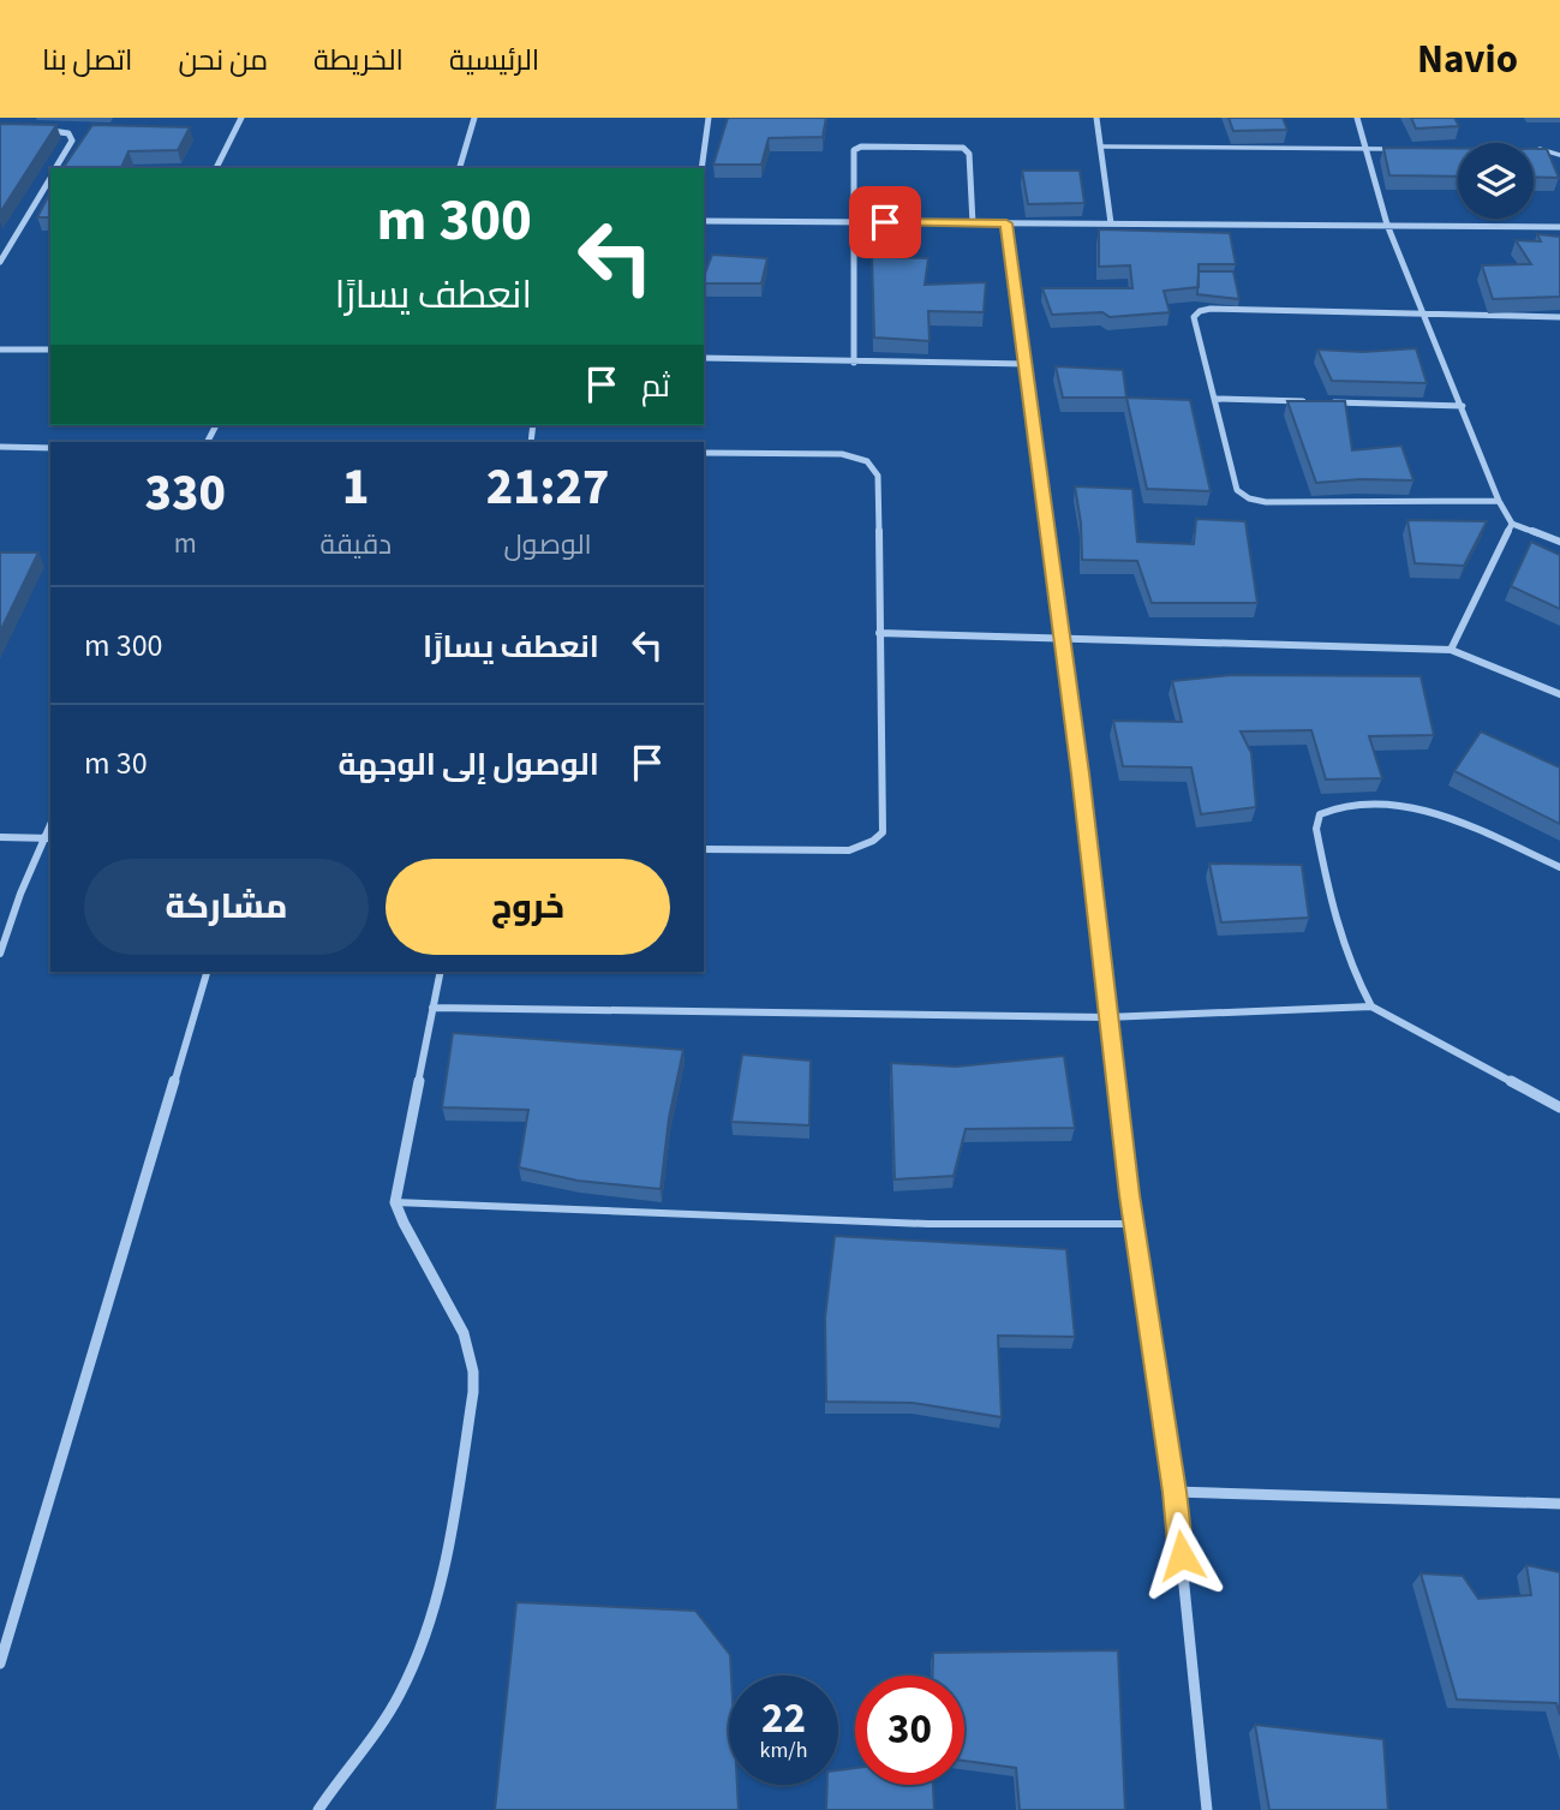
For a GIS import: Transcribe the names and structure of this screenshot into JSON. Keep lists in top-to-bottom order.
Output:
{
  "page": {
    "header": "Navio",
    "nav": [
      "الرئيسية",
      "الخريطة",
      "من نحن",
      "اتصل بنا"
    ],
    "turn": ["300 m", "انعطف يسارًا"],
    "then": "ثم",
    "eta": [
      "21:27",
      "الوصول",
      "1",
      "دقيقة",
      "330",
      "m"
    ],
    "list": [
      {
        "name": "انعطف يسارًا",
        "value": "300 m"
      },
      {
        "name": "الوصول إلى الوجهة",
        "value": "30 m"
      }
    ],
    "buttons": ["خروج", "مشاركة"],
    "speed": "22 km/h",
    "limit": "30"
  }
}
